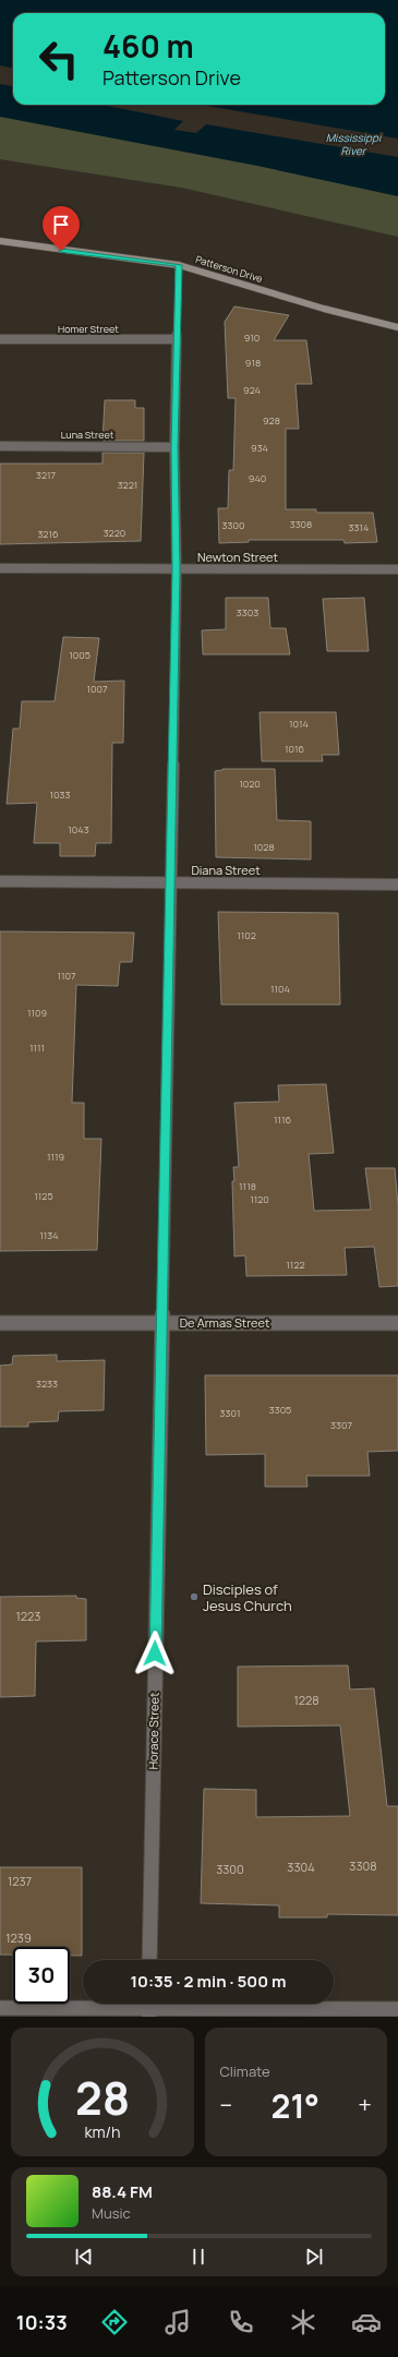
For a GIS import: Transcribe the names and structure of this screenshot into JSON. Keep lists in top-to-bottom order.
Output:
{
  "streets": {
    "street": [
      "Patterson Drive",
      "Homer Street",
      "Luna Street",
      "Newton Street",
      "Diana Street",
      "De Armas Street",
      "Horace Street"
    ]
  },
  "crossings": [
    ["Patterson Drive", "Horace Street"],
    ["Homer Street", "Horace Street"],
    ["Luna Street", "Horace Street"],
    ["Newton Street", "Horace Street"],
    ["Diana Street", "Horace Street"],
    ["De Armas Street", "Horace Street"]
  ],
  "water": ["Mississippi River"],
  "places": ["Disciples of Jesus Church"],
  "house_numbers": [
    "910",
    "918",
    "924",
    "928",
    "934",
    "3217",
    "940",
    "3221",
    "3308",
    "3300",
    "3314",
    "3220",
    "3216",
    "3303",
    "1005",
    "1007",
    "1014",
    "1016",
    "1020",
    "1033",
    "1043",
    "1028",
    "1102",
    "1107",
    "1104",
    "1109",
    "1111",
    "1116",
    "1119",
    "1118",
    "1125",
    "1120",
    "1134",
    "1122",
    "3233",
    "3305",
    "3301",
    "3307",
    "1223",
    "1228",
    "3308",
    "3304",
    "3300",
    "1237",
    "1239"
  ],
  "page": {
    "turn": ["460 m", "Patterson Drive"],
    "limit": "30",
    "trip": "10:35 · 2 min · 500 m",
    "tile": "Climate",
    "heat": ["−", "21°", "+"],
    "song": ["88.4 FM", "Music"],
    "tabs": "10:33",
    "gauge": ["28", "km/h"]
  }
}
